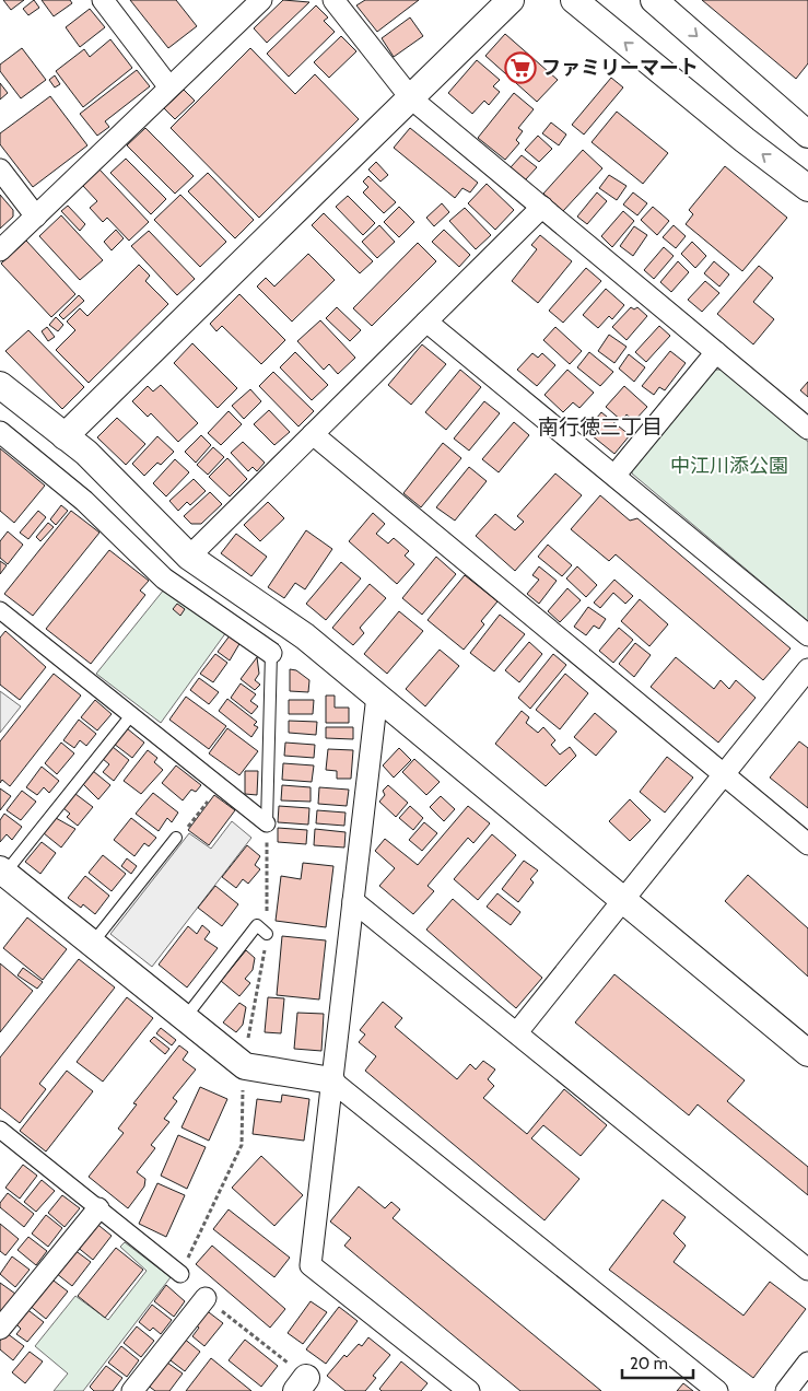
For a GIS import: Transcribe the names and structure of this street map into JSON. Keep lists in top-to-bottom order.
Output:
{
  "districts": ["南行徳三丁目"],
  "parks": ["中江川添公園"],
  "places": {
    "supermarket": ["ファミリーマート"]
  },
  "scale_bar": "20 m"
}
